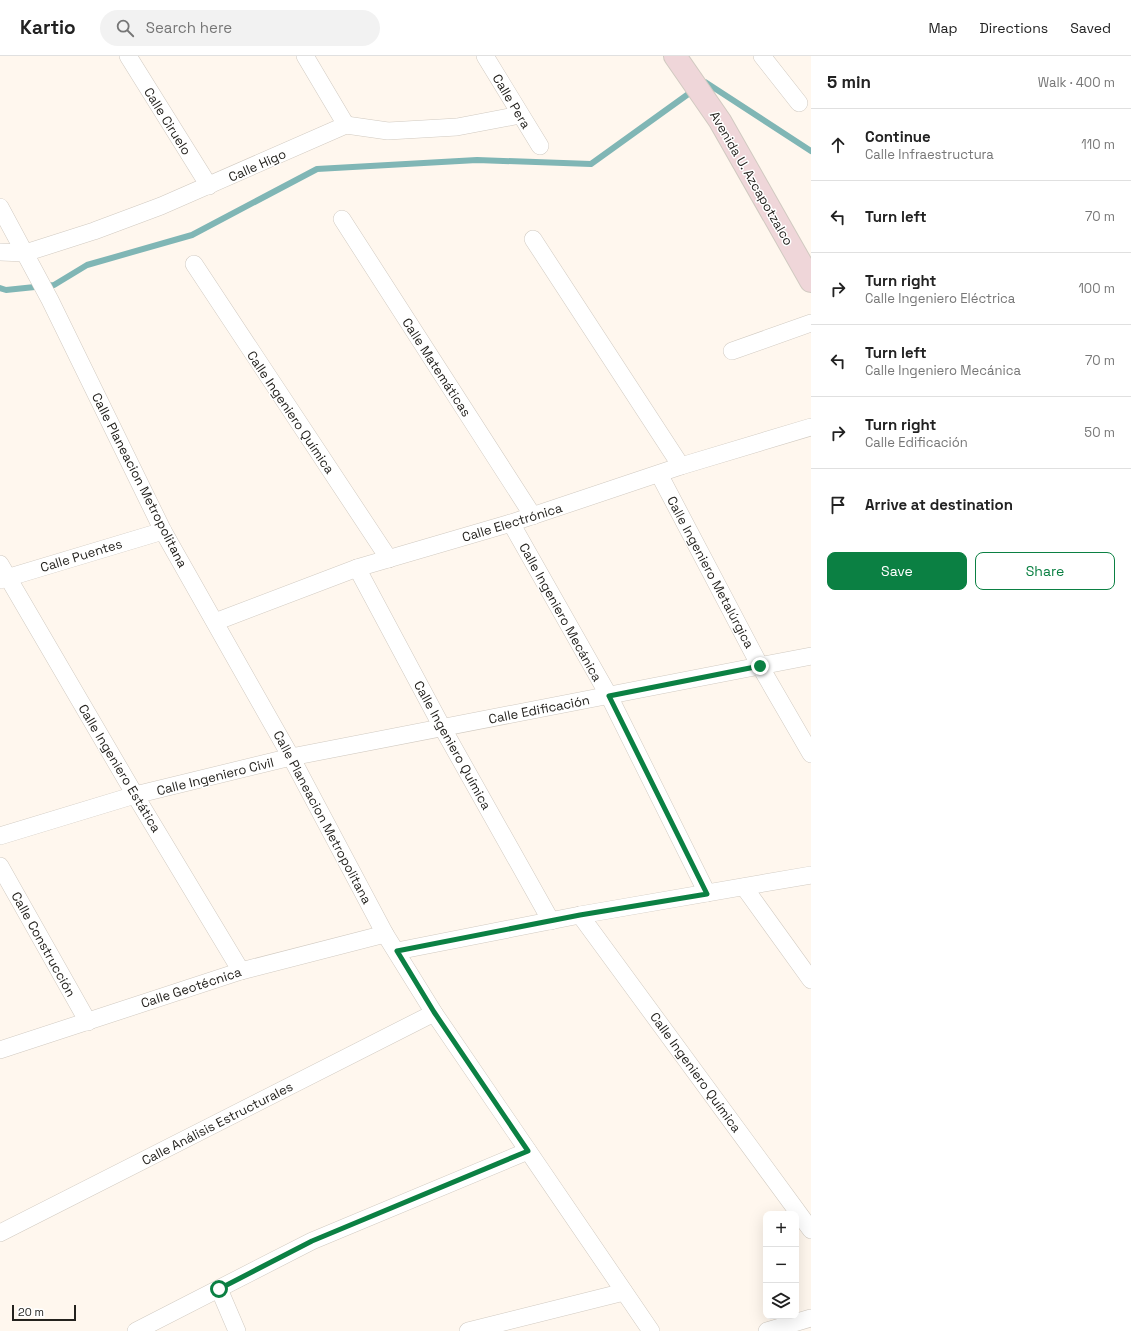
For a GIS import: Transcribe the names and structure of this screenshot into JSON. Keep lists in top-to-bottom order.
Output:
{
  "streets": {
    "street": [
      "Calle Pera",
      "Calle Ciruelo",
      "Calle Higo",
      "Avenida U. Azcapotzalco",
      "Calle Matemáticas",
      "Calle Ingeniero Química",
      "Calle Planeacion Metropolitana",
      "Calle Electrónica",
      "Calle Puentes",
      "Calle Ingeniero Metalúrgica",
      "Calle Ingeniero Mecánica",
      "Calle Edificación",
      "Calle Ingeniero Estática",
      "Calle Ingeniero Civil",
      "Calle Construcción",
      "Calle Geotécnica",
      "Calle Análisis Estructurales"
    ]
  },
  "crossings": [
    ["Calle Ciruelo", "Calle Higo"],
    ["Calle Higo", "Calle Planeacion Metropolitana"],
    ["Calle Matemáticas", "Calle Electrónica"],
    ["Calle Ingeniero Química", "Calle Electrónica"],
    ["Calle Ingeniero Química", "Calle Edificación"],
    ["Calle Planeacion Metropolitana", "Calle Electrónica"],
    ["Calle Planeacion Metropolitana", "Calle Puentes"],
    ["Calle Planeacion Metropolitana", "Calle Edificación"],
    ["Calle Planeacion Metropolitana", "Calle Ingeniero Civil"],
    ["Calle Planeacion Metropolitana", "Calle Geotécnica"],
    ["Calle Planeacion Metropolitana", "Calle Análisis Estructurales"],
    ["Calle Electrónica", "Calle Ingeniero Metalúrgica"],
    ["Calle Electrónica", "Calle Ingeniero Mecánica"],
    ["Calle Puentes", "Calle Ingeniero Estática"],
    ["Calle Ingeniero Metalúrgica", "Calle Edificación"],
    ["Calle Ingeniero Mecánica", "Calle Edificación"],
    ["Calle Edificación", "Calle Ingeniero Civil"],
    ["Calle Ingeniero Estática", "Calle Ingeniero Civil"],
    ["Calle Ingeniero Estática", "Calle Geotécnica"],
    ["Calle Construcción", "Calle Geotécnica"]
  ],
  "scale_bar": "20 m",
  "page": {
    "header": "Kartio",
    "search": "Search here",
    "nav": ["Map", "Directions", "Saved"],
    "heading": ["5 min", "Walk · 400 m"],
    "list": [
      ["Continue", "Calle Infraestructura", "110 m"],
      ["Turn left", "70 m"],
      ["Turn right", "Calle Ingeniero Eléctrica", "100 m"],
      ["Turn left", "Calle Ingeniero Mecánica", "70 m"],
      ["Turn right", "Calle Edificación", "50 m"],
      "Arrive at destination"
    ],
    "buttons": ["Save", "Share"],
    "map_buttons": ["+", "−"],
    "scale": "20 m"
  }
}
